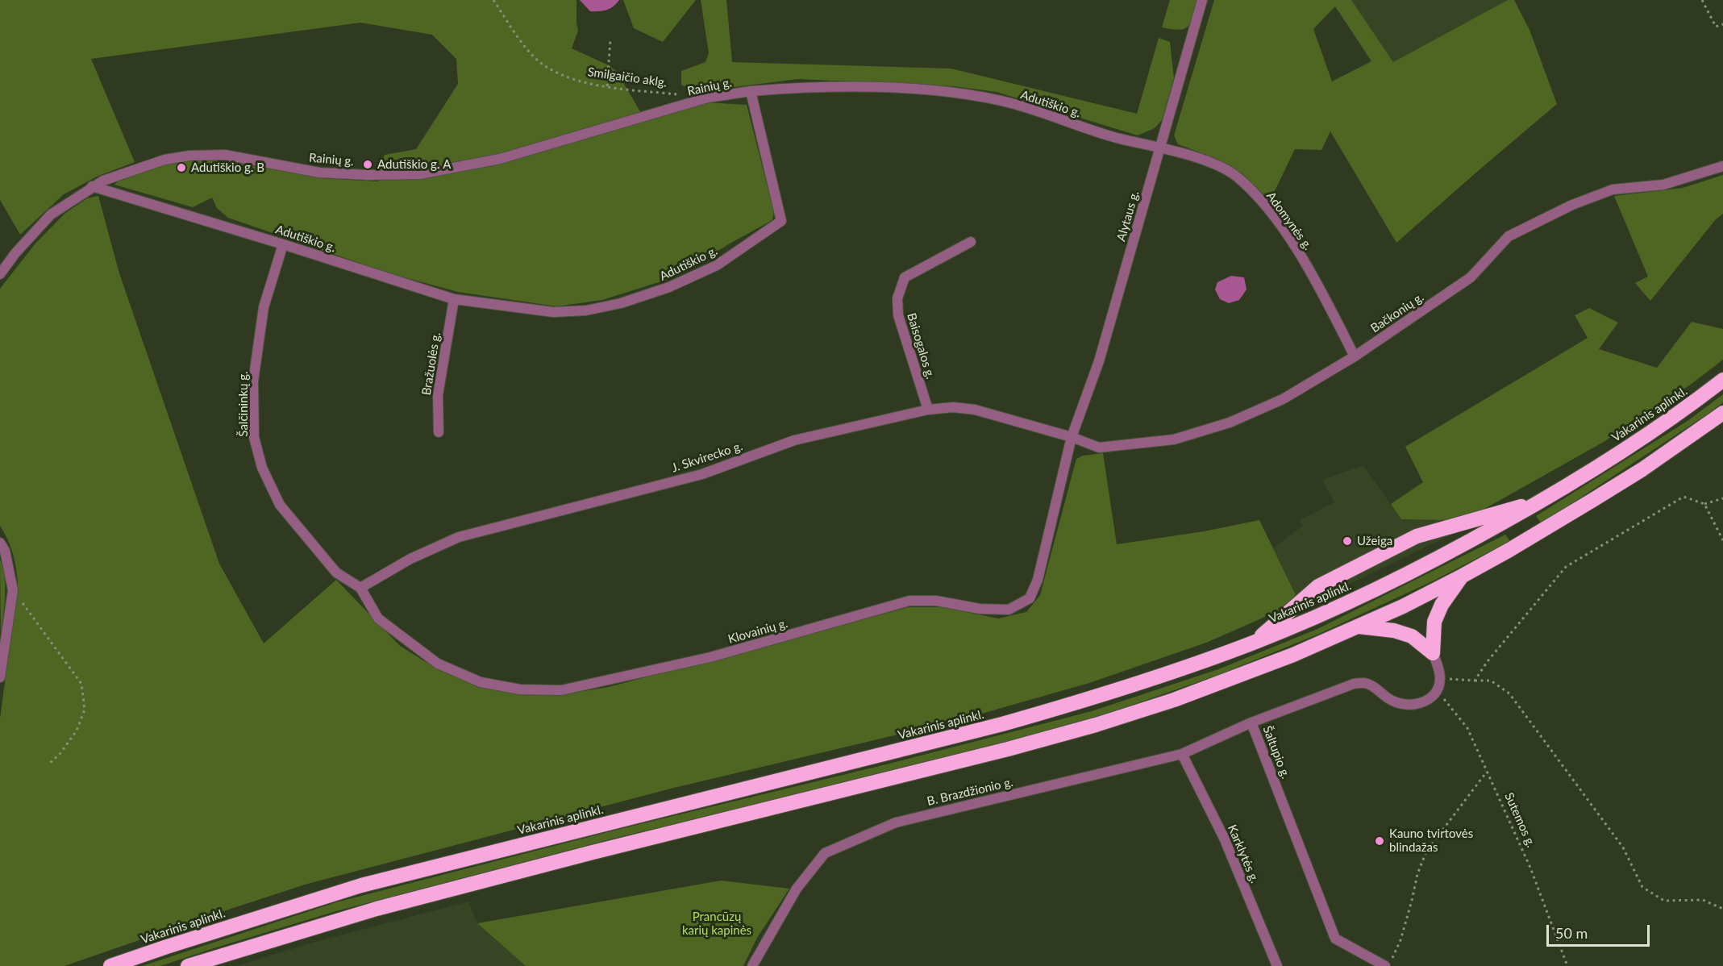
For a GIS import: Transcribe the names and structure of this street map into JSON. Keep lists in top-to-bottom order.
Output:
{
  "streets": {
    "highway": ["Vakarinis aplinkl."],
    "street": [
      "Rainių g.",
      "Adutiškio g.",
      "Alytaus g.",
      "Adomynės g.",
      "Bačkonių g.",
      "Baisogalos g.",
      "Bražuolės g.",
      "Šalčininkų g.",
      "J. Skvirecko g.",
      "Klovainių g.",
      "Šaltupio g.",
      "B. Brazdžionio g.",
      "Karklytės g."
    ],
    "path": ["Smilgaičio aklg.", "Sutemos g."]
  },
  "crossings": [
    ["Rainių g.", "Adutiškio g."],
    ["Adutiškio g.", "Alytaus g."],
    ["Adutiškio g.", "Adomynės g."],
    ["Adutiškio g.", "Bražuolės g."],
    ["Adutiškio g.", "Šalčininkų g."],
    ["Alytaus g.", "Adomynės g."],
    ["Alytaus g.", "Bačkonių g."],
    ["Alytaus g.", "J. Skvirecko g."],
    ["Alytaus g.", "Klovainių g."],
    ["Adomynės g.", "Bačkonių g."],
    ["Bačkonių g.", "J. Skvirecko g."],
    ["Bačkonių g.", "Klovainių g."],
    ["Baisogalos g.", "J. Skvirecko g."],
    ["Šalčininkų g.", "J. Skvirecko g."],
    ["Šalčininkų g.", "Klovainių g."],
    ["J. Skvirecko g.", "Klovainių g."],
    ["Šaltupio g.", "B. Brazdžionio g."],
    ["Šaltupio g.", "Sutemos g."],
    ["B. Brazdžionio g.", "Karklytės g."]
  ],
  "parks": ["Prancūzų karių kapinės"],
  "places": [
    "Adutiškio g. A",
    "Adutiškio g. B",
    "Užeiga",
    "Kauno tvirtovės blindažas"
  ],
  "scale_bar": "50 m"
}
